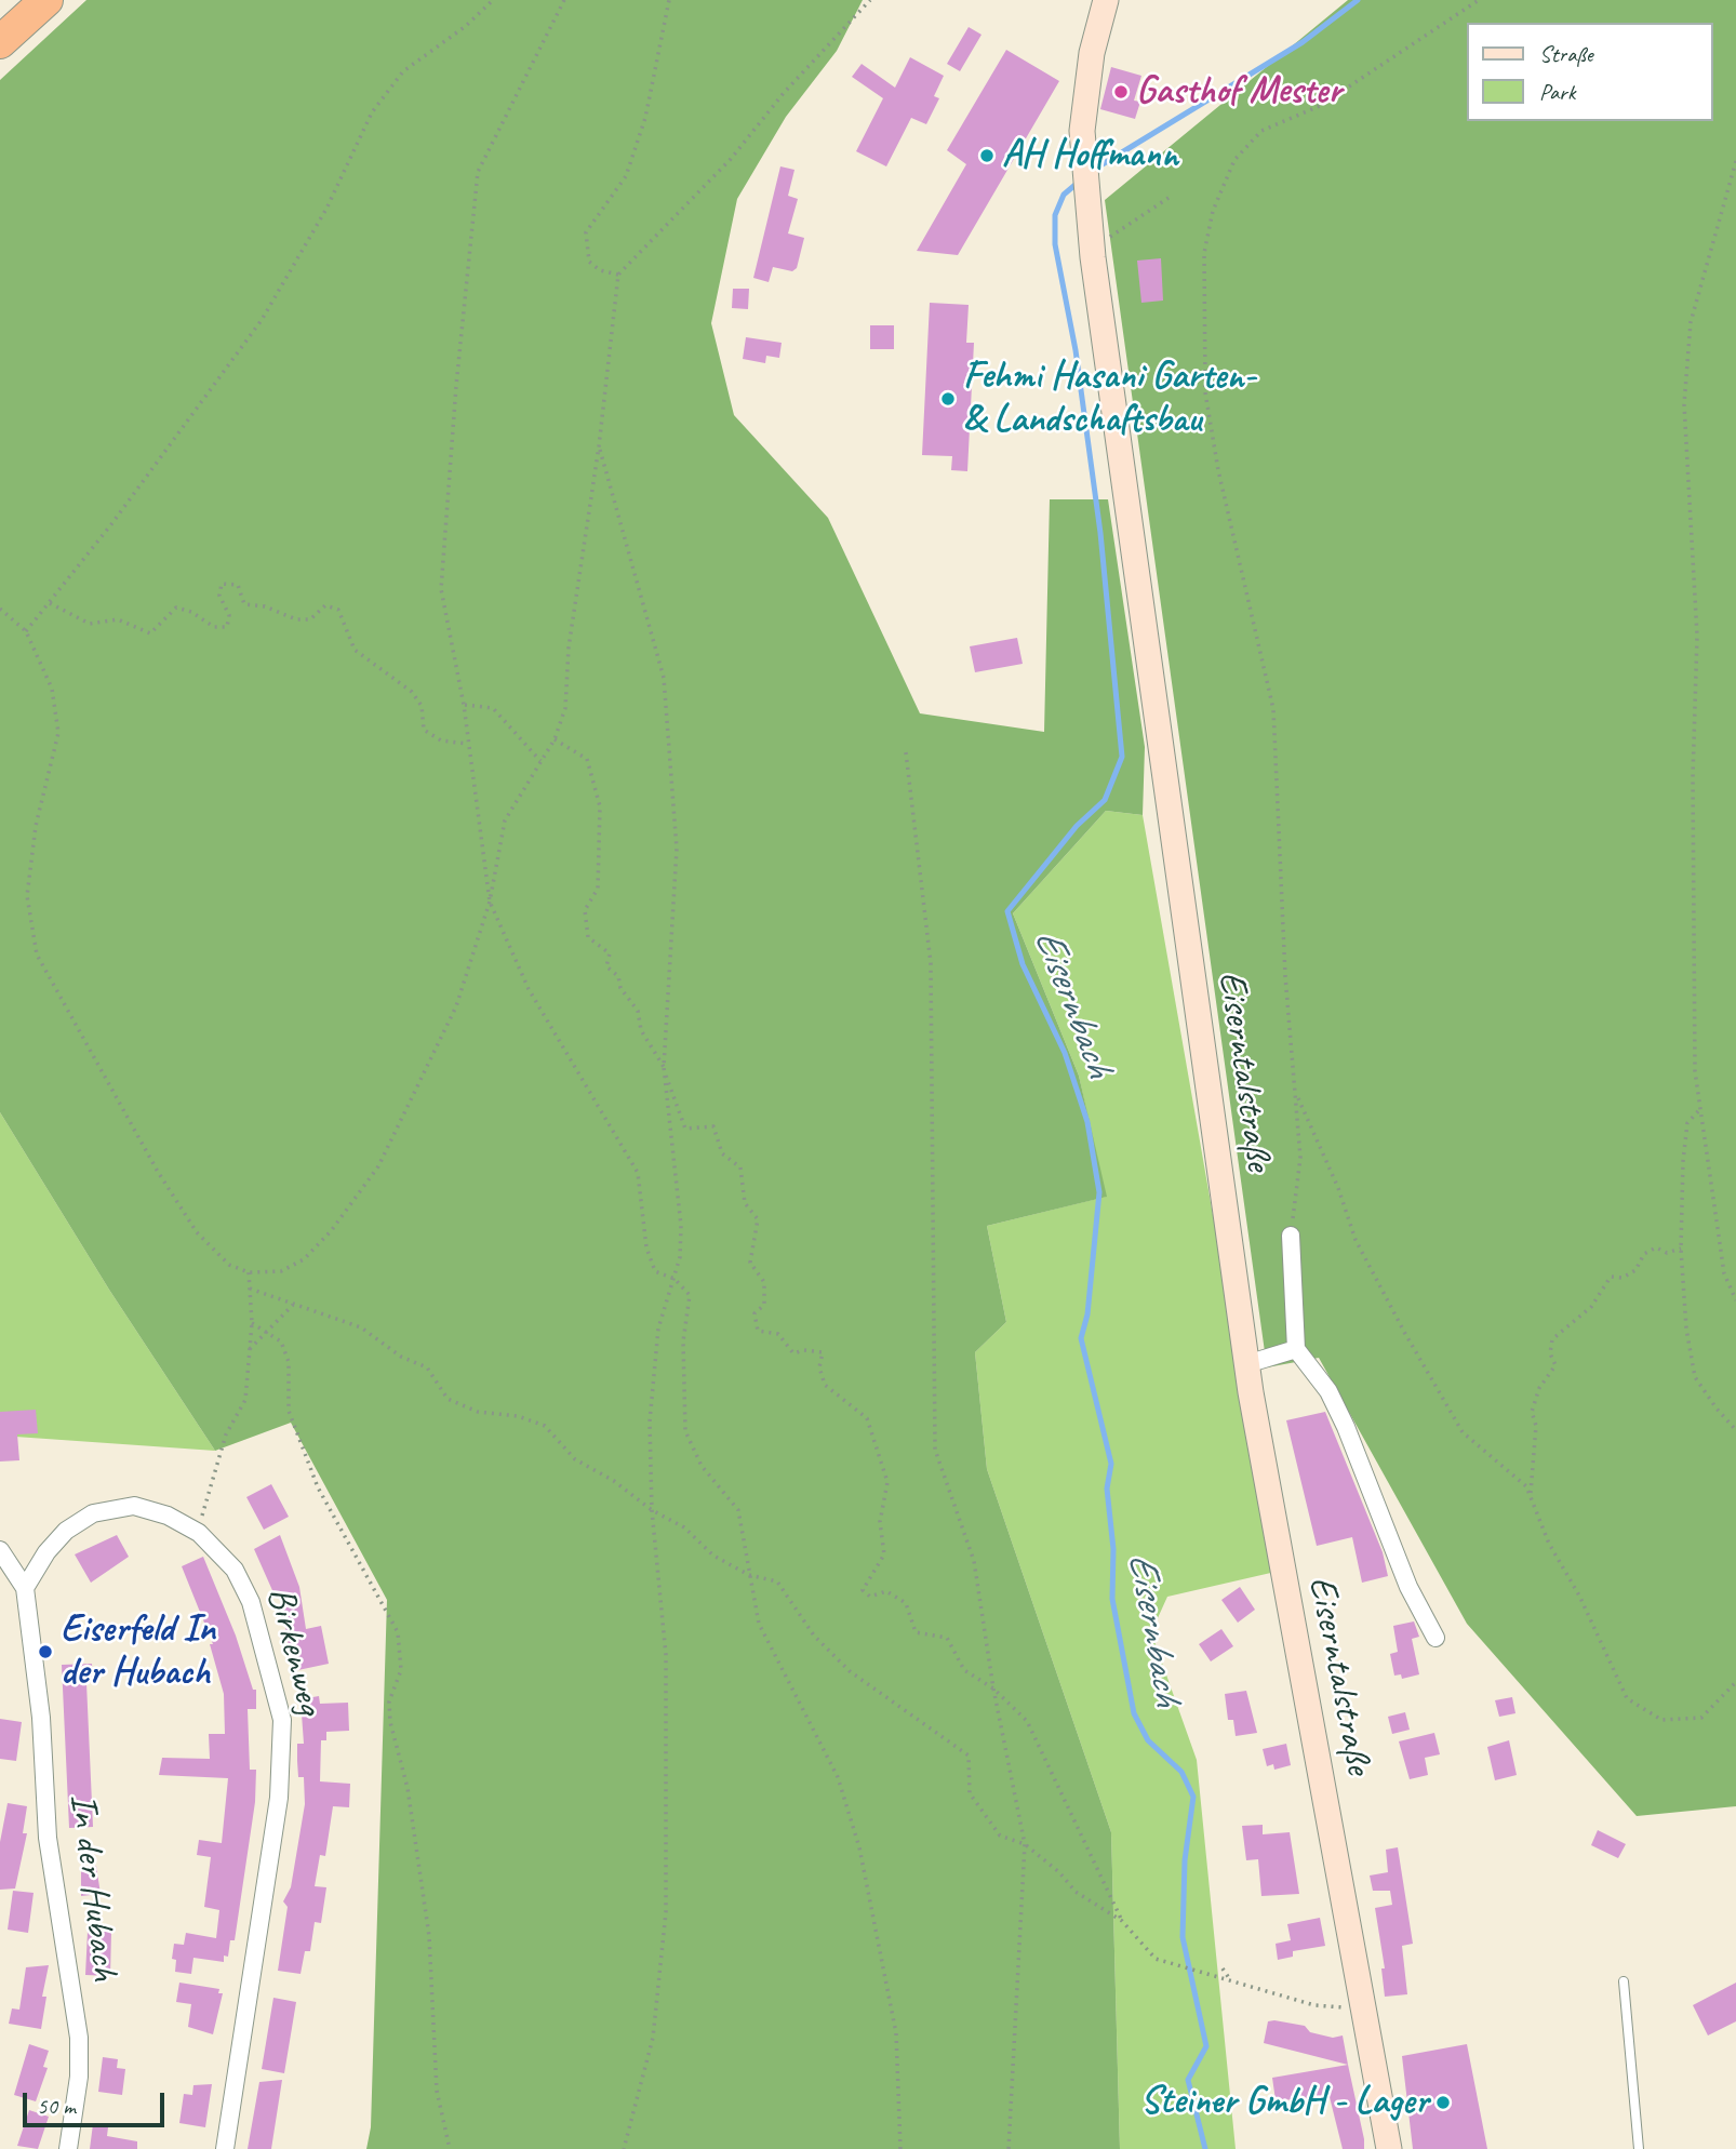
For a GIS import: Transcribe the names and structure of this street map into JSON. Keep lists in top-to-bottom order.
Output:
{
  "streets": {
    "main road": ["Eiserntalstraße"],
    "street": ["Birkenweg", "In der Hubach"]
  },
  "crossings": [
    ["Birkenweg", "In der Hubach"]
  ],
  "water": ["Eisernbach"],
  "places": [
    "Gasthof Mester",
    "AH Hoffmann",
    "Fehmi Hasani Garten- & Landschaftsbau",
    "Eiserfeld In der Hubach",
    "Steiner GmbH - Lager"
  ],
  "legend": ["Straße", "Park"],
  "scale_bar": "50 m"
}
